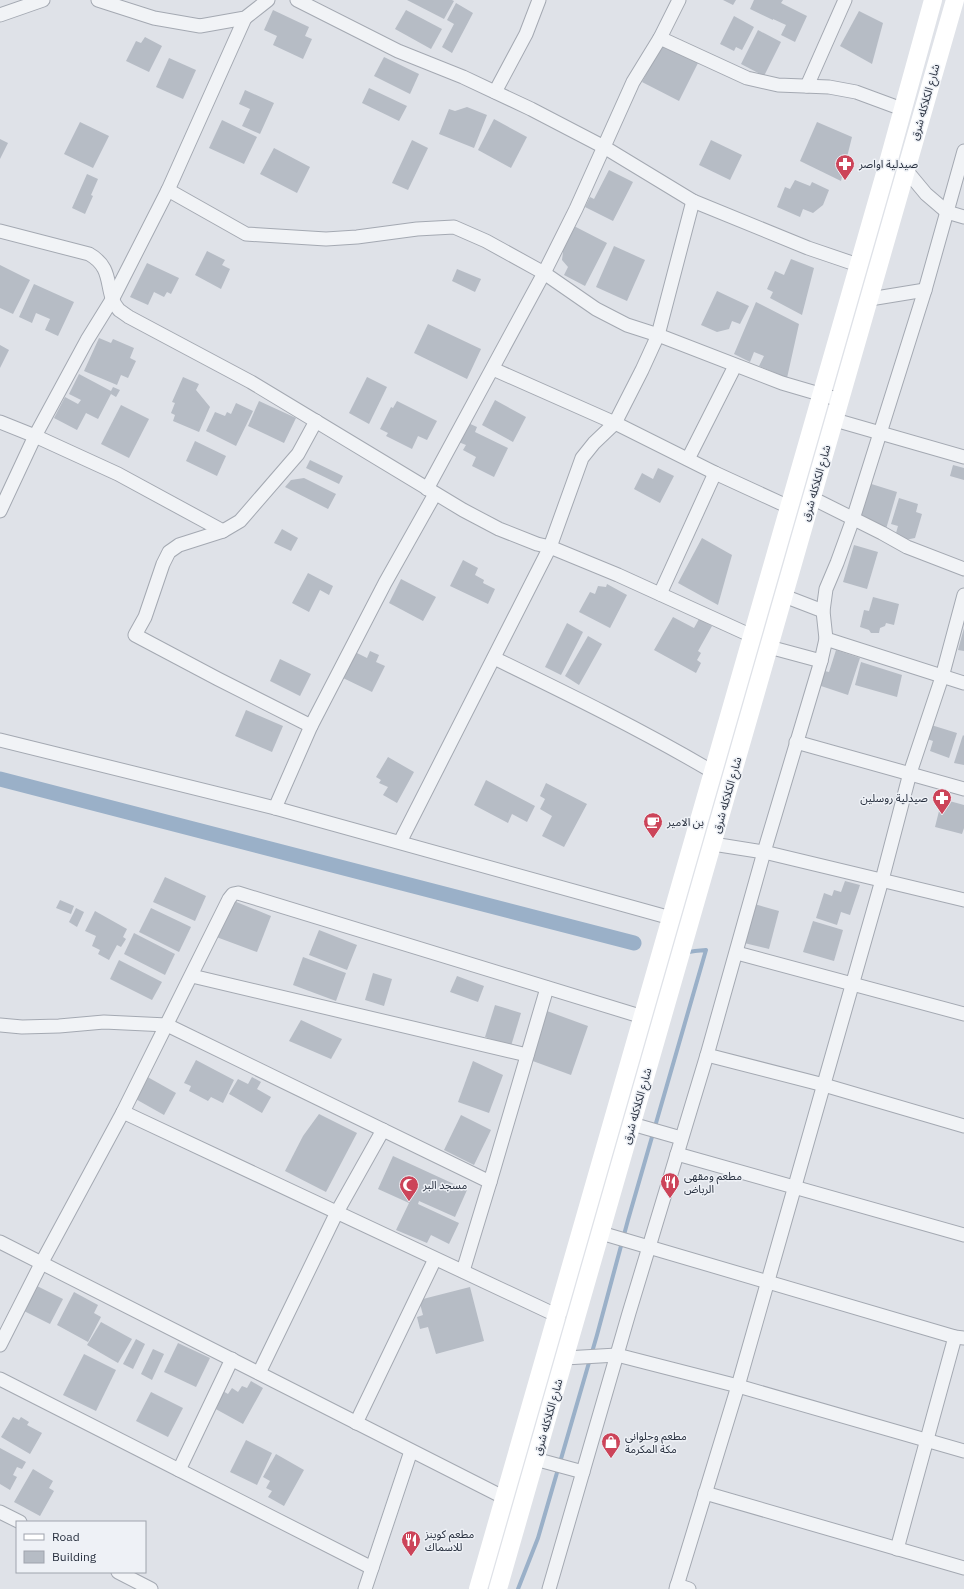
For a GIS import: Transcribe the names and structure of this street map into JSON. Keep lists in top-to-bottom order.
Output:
{
  "streets": {
    "street": ["شارع الكلاكله شرق"]
  },
  "places": {
    "pharmacy": ["صيدلية اواصر", "صيدلية روسلين"],
    "cafe": ["بن الامير"],
    "restaurant": ["مطعم ومقهى الرباض", "مطعم كوينز للاسماك"],
    "mosque": ["مسجد البر"],
    "shop": ["مطعم وحلواني مكة المكرمة"]
  },
  "legend": ["Road", "Building"]
}
